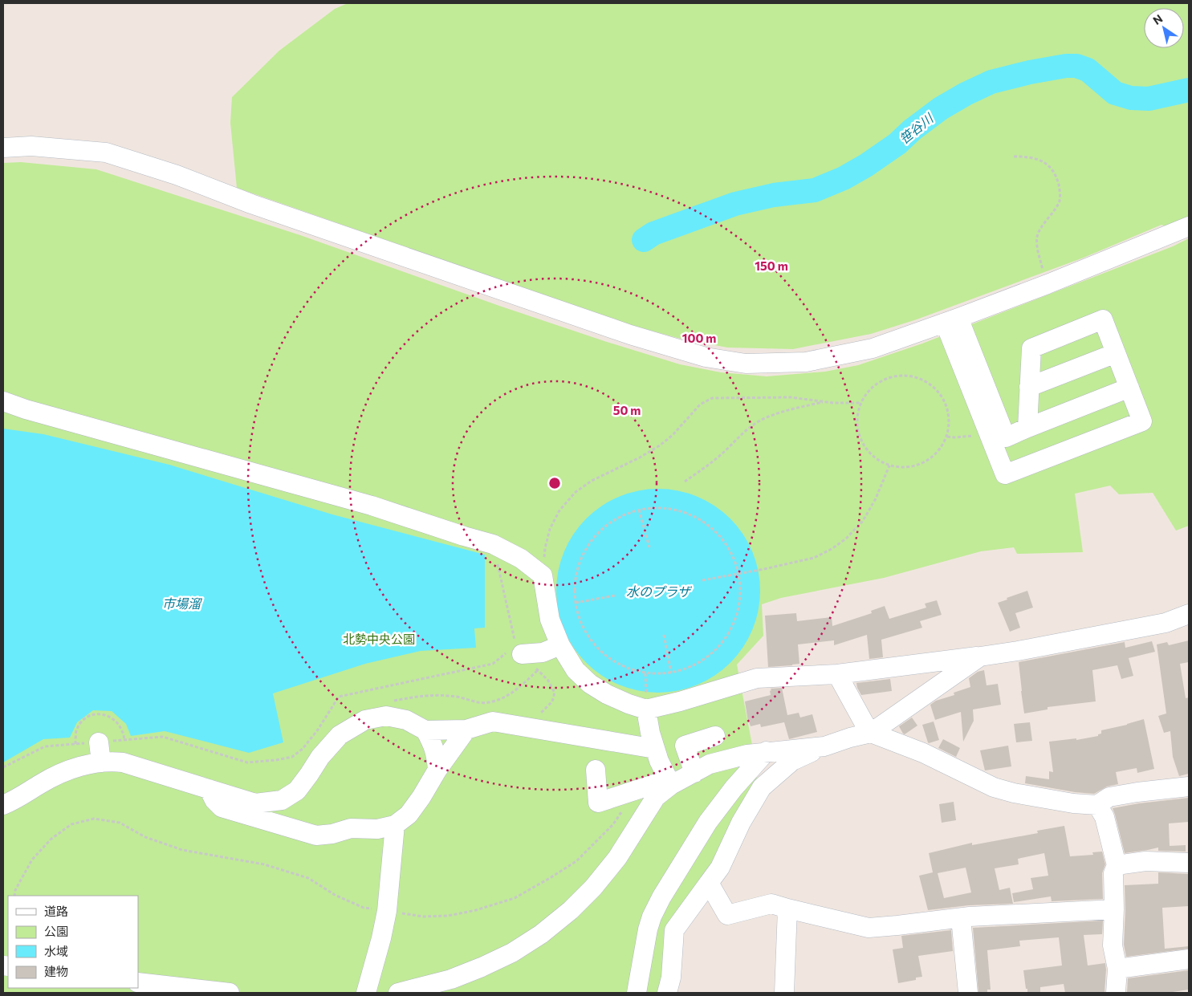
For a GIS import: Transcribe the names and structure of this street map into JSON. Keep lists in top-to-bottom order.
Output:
{
  "water": ["笹谷川", "水のプラザ", "市場溜"],
  "parks": ["北勢中央公園"],
  "legend": [
    "道路",
    "公園",
    "水域",
    "建物"
  ],
  "north": "top left",
  "rings": ["150 m", "100 m", "50 m"]
}
